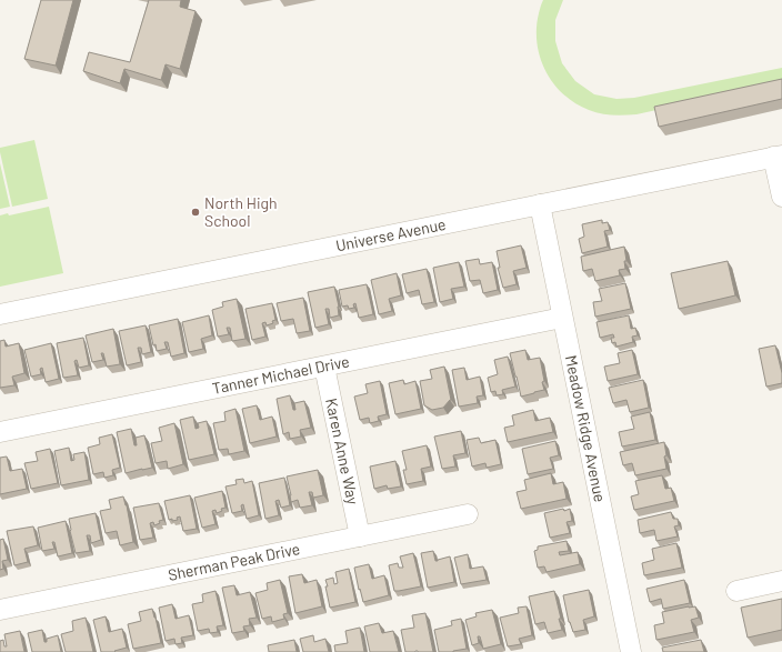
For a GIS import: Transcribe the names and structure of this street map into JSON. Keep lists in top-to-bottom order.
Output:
{
  "streets": {
    "street": [
      "Universe Avenue",
      "Tanner Michael Drive",
      "Meadow Ridge Avenue",
      "Karen Anne Way",
      "Sherman Peak Drive"
    ]
  },
  "crossings": [
    ["Universe Avenue", "Meadow Ridge Avenue"],
    ["Tanner Michael Drive", "Meadow Ridge Avenue"],
    ["Tanner Michael Drive", "Karen Anne Way"],
    ["Karen Anne Way", "Sherman Peak Drive"]
  ],
  "places": ["North High School"]
}
